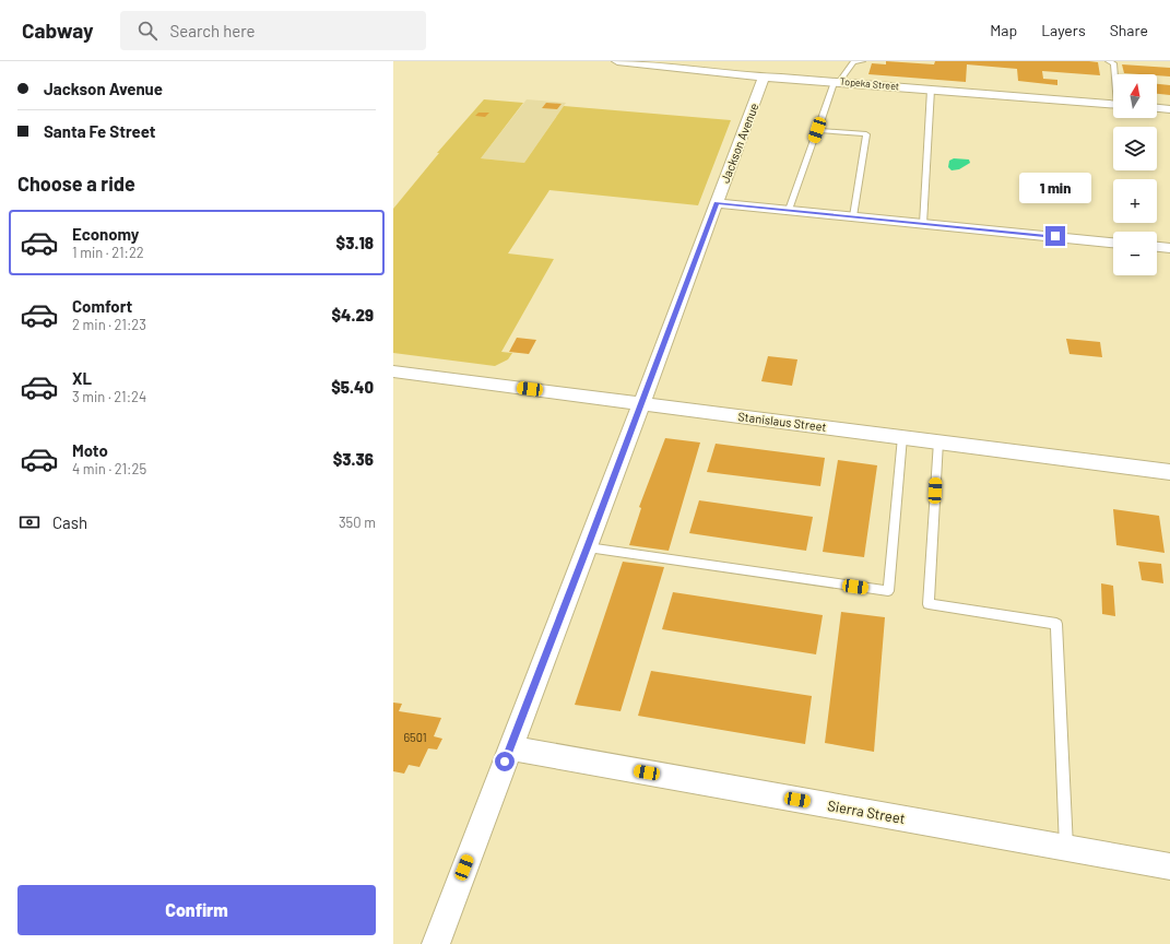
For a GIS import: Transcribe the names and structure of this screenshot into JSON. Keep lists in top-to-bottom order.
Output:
{
  "streets": {
    "street": [
      "Topeka Street",
      "Jackson Avenue",
      "Stanislaus Street",
      "Sierra Street"
    ]
  },
  "crossings": [
    ["Topeka Street", "Jackson Avenue"],
    ["Jackson Avenue", "Stanislaus Street"],
    ["Jackson Avenue", "Sierra Street"]
  ],
  "house_numbers": ["6501"],
  "north": "top",
  "page": {
    "header": "Cabway",
    "search": "Search here",
    "nav": ["Map", "Layers", "Share"],
    "banner": ["Jackson Avenue", "Santa Fe Street"],
    "map_buttons": ["+", "−"],
    "heading": "Choose a ride",
    "bubble": "1 min",
    "list": [
      {
        "name": "Economy",
        "note": "1 min · 21:22",
        "value": "$3.18"
      },
      {
        "name": "Comfort",
        "note": "2 min · 21:23",
        "value": "$4.29"
      },
      {
        "name": "XL",
        "note": "3 min · 21:24",
        "value": "$5.40"
      },
      {
        "name": "Moto",
        "note": "4 min · 21:25",
        "value": "$3.36"
      }
    ],
    "pay": ["Cash", "350 m"],
    "buttons": "Confirm"
  }
}
